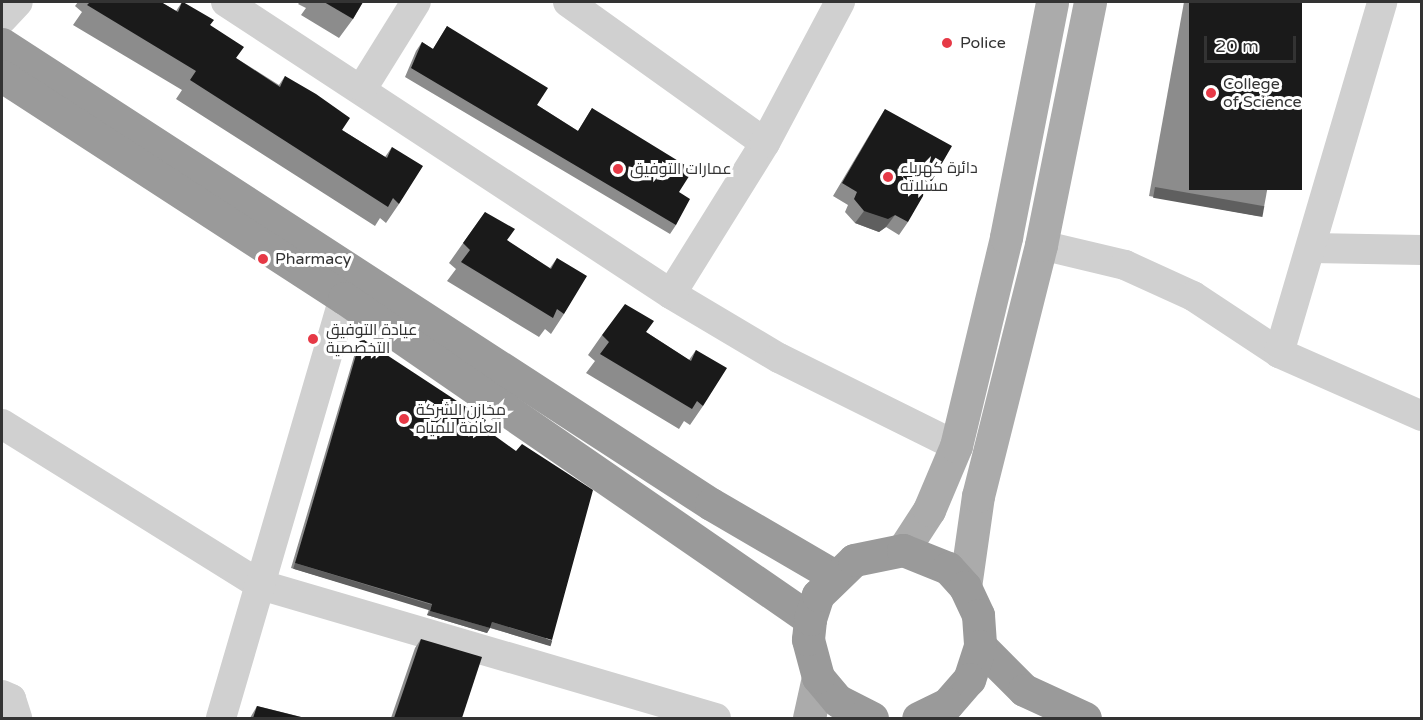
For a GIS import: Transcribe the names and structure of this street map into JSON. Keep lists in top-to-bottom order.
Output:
{
  "places": [
    "Police",
    "College of Science",
    "عمارات التوفيق",
    "دائرة كهرباء مسلاته",
    "Pharmacy",
    "عيادة التوفيق التخصصية",
    "مخازن الشركة العامة للمياه"
  ],
  "scale_bar": "20 m"
}
